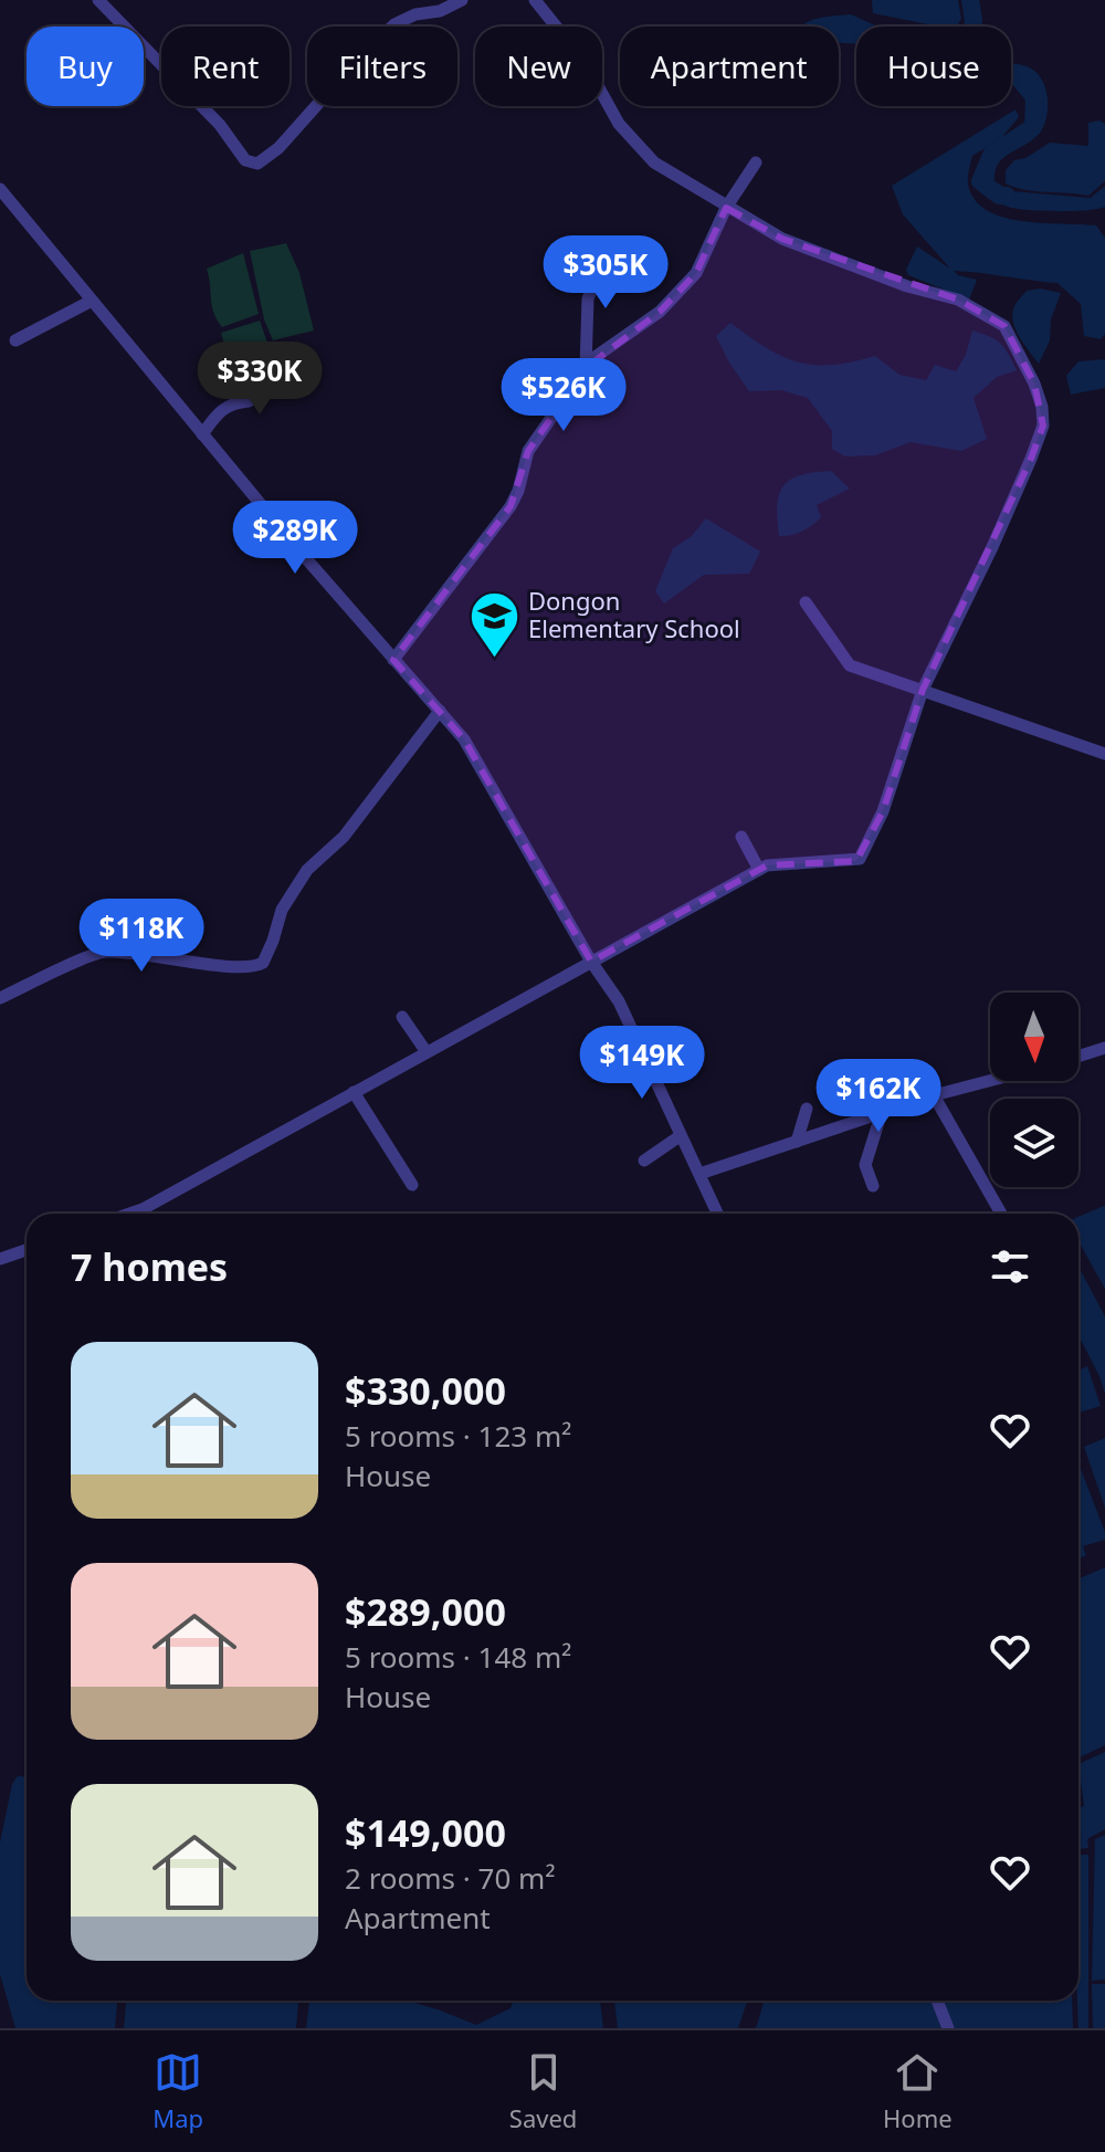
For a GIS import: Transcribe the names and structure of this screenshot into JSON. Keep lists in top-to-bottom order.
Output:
{
  "places": {
    "school or university": ["Dongon Elementary School"]
  },
  "north": "bottom",
  "page": {
    "chip": [
      "Buy",
      "Rent",
      "Filters",
      "New",
      "Apartment",
      "House"
    ],
    "price": [
      "$305K",
      "$330K",
      "$526K",
      "$289K",
      "$118K",
      "$149K",
      "$162K"
    ],
    "heading": "7 homes",
    "list": [
      {
        "name": "$330,000",
        "note": "5 rooms · 123 m² · House"
      },
      {
        "name": "$289,000",
        "note": "5 rooms · 148 m² · House"
      },
      {
        "name": "$149,000",
        "note": "2 rooms · 70 m² · Apartment"
      }
    ],
    "tabs": ["Map", "Saved", "Home"]
  }
}
